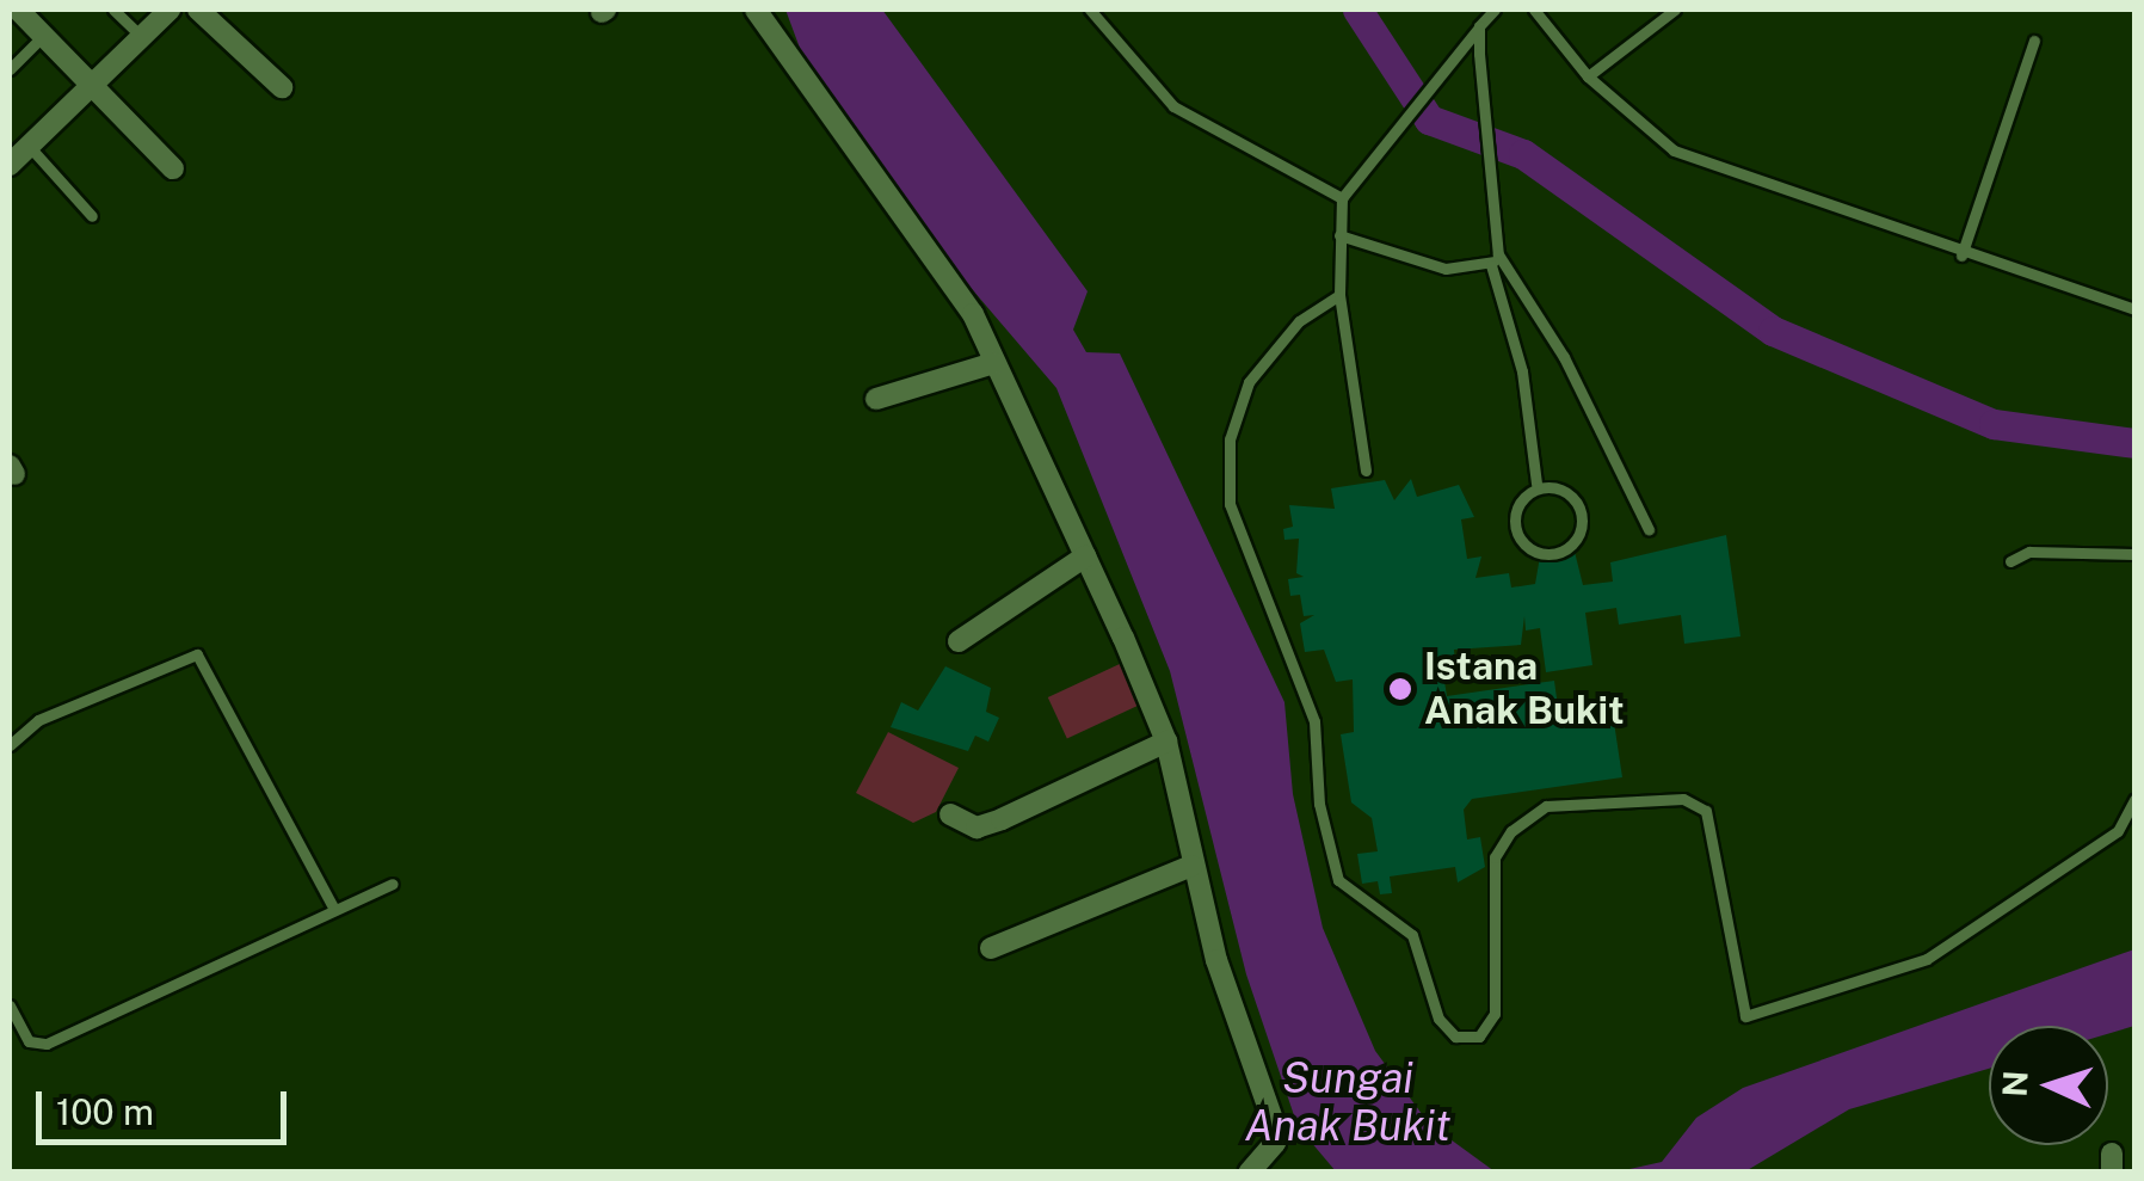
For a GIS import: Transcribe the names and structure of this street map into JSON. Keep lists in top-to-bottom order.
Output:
{
  "water": ["Sungai Anak Bukit"],
  "places": ["Istana Anak Bukit"],
  "scale_bar": "100 m",
  "north": "left"
}
